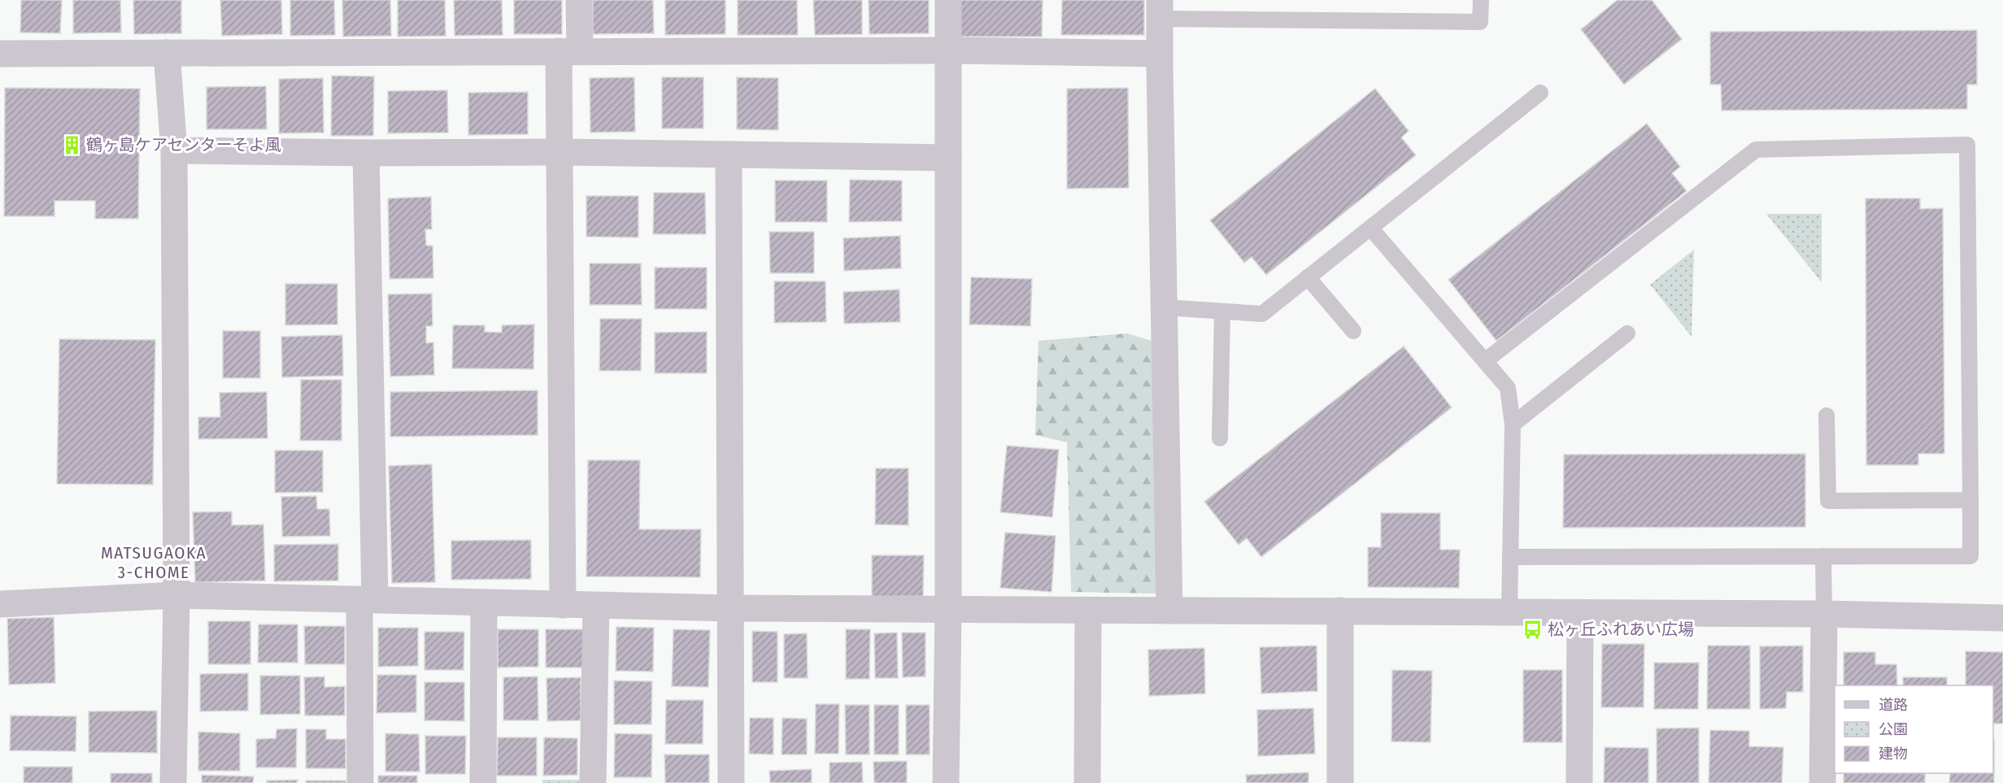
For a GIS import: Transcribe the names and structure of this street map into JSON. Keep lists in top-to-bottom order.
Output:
{
  "districts": ["MATSUGAOKA 3-CHOME"],
  "places": {
    "building": ["鶴ヶ島ケアセンターそよ風"],
    "bus stop": ["松ヶ丘ふれあい広場"]
  },
  "legend": ["道路", "公園", "建物"]
}
